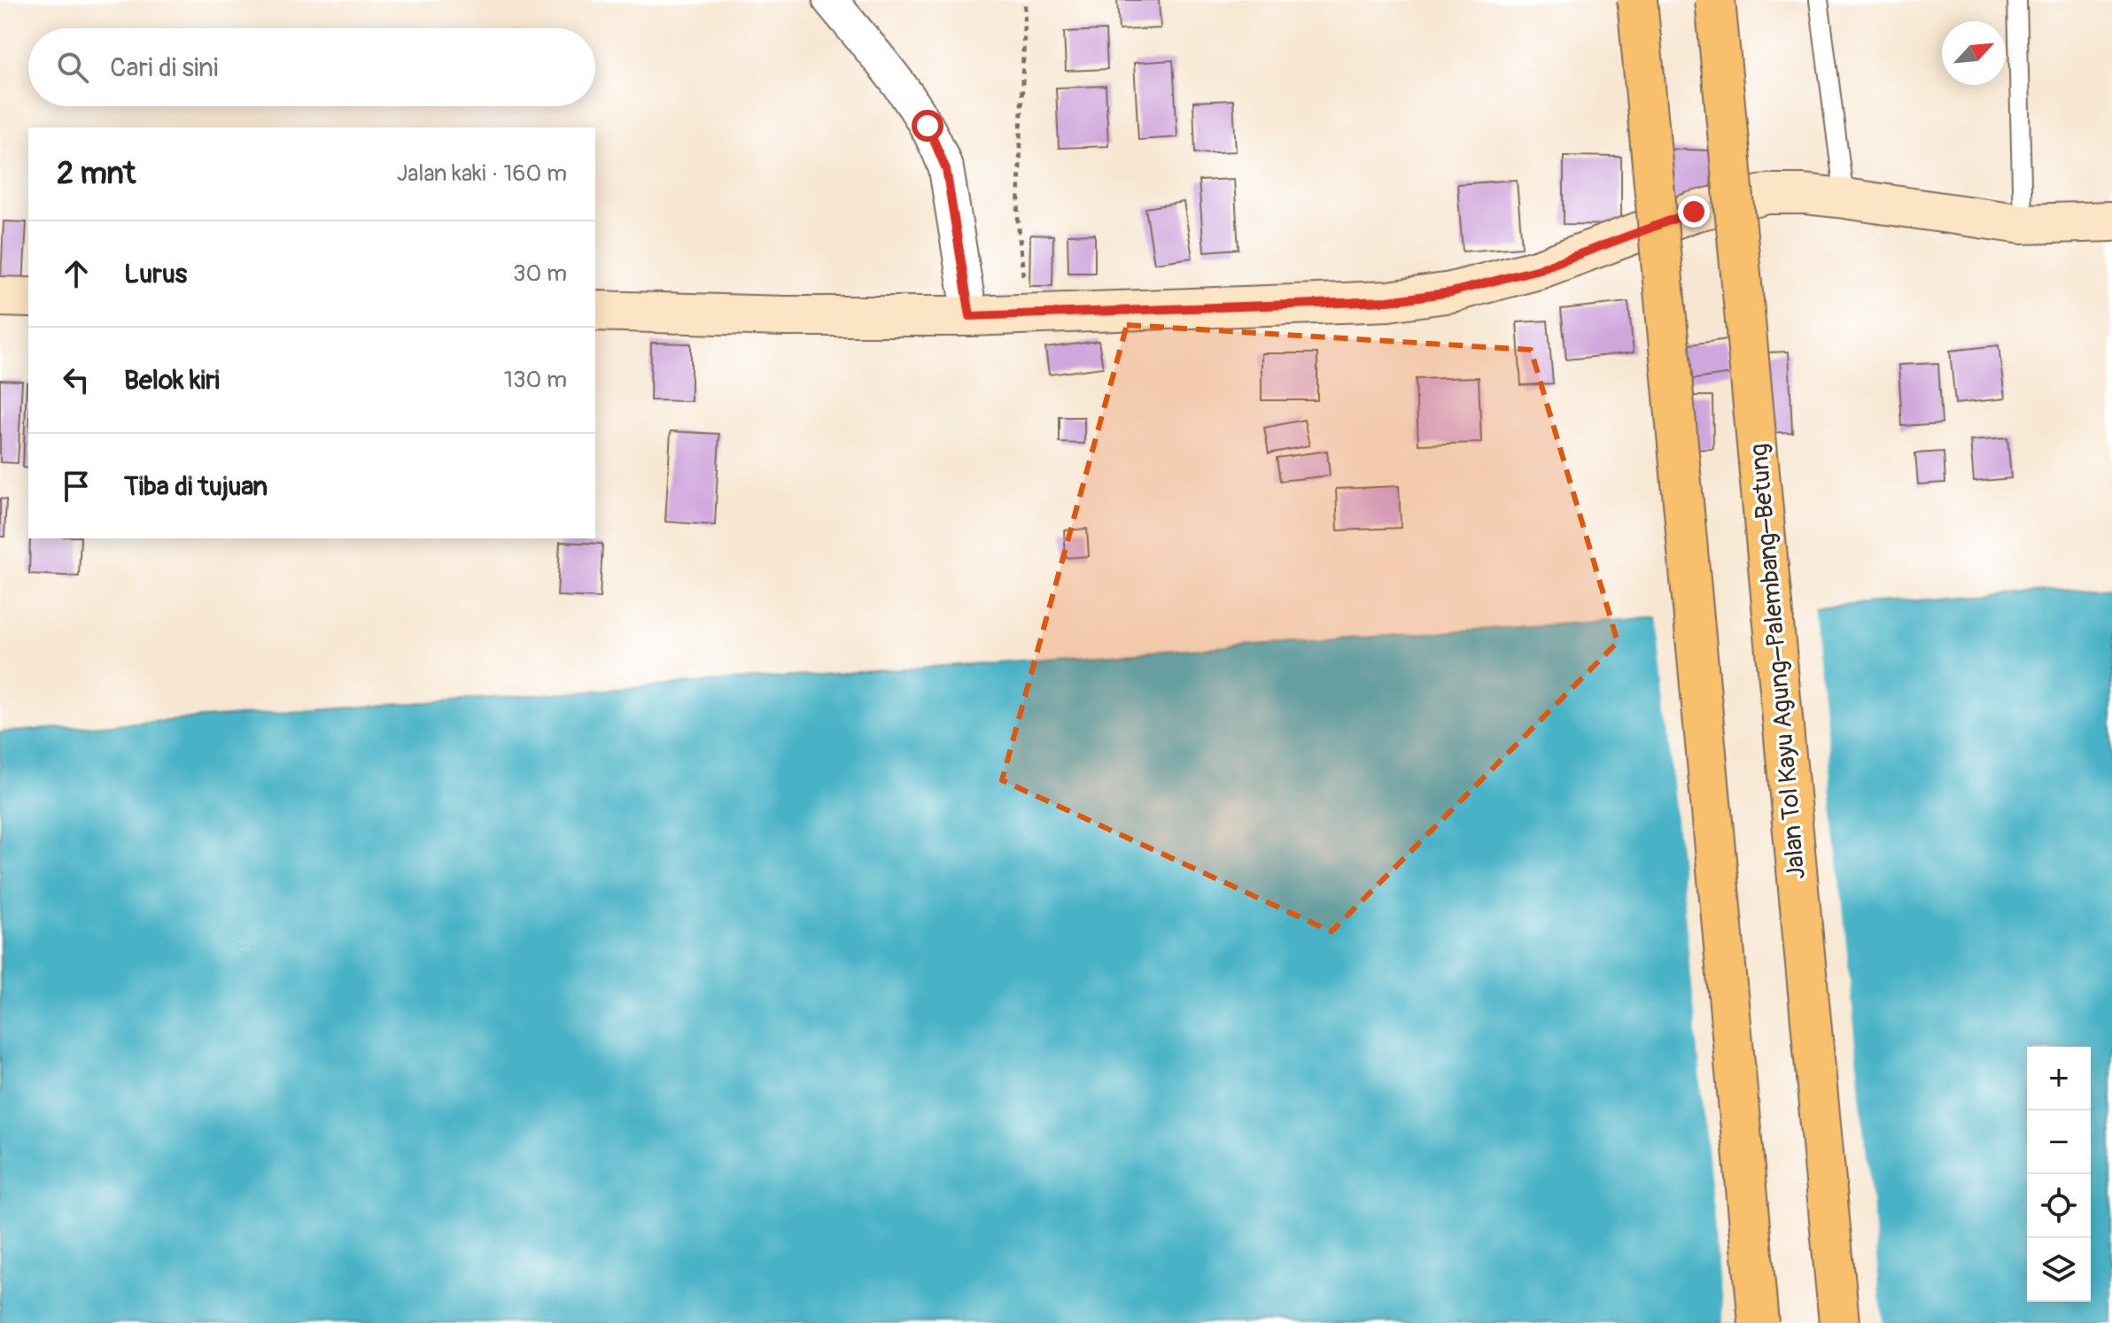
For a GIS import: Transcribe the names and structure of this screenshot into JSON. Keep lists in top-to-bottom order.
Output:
{
  "streets": {
    "highway": ["Jalan Tol Kayu Agung–Palembang–Betung"]
  },
  "north": "top right",
  "page": {
    "search": "Cari di sini",
    "heading": ["2 mnt", "Jalan kaki · 160 m"],
    "list": [
      ["Lurus", "30 m"],
      ["Belok kiri", "130 m"],
      "Tiba di tujuan"
    ],
    "map_buttons": ["+", "−"]
  }
}
